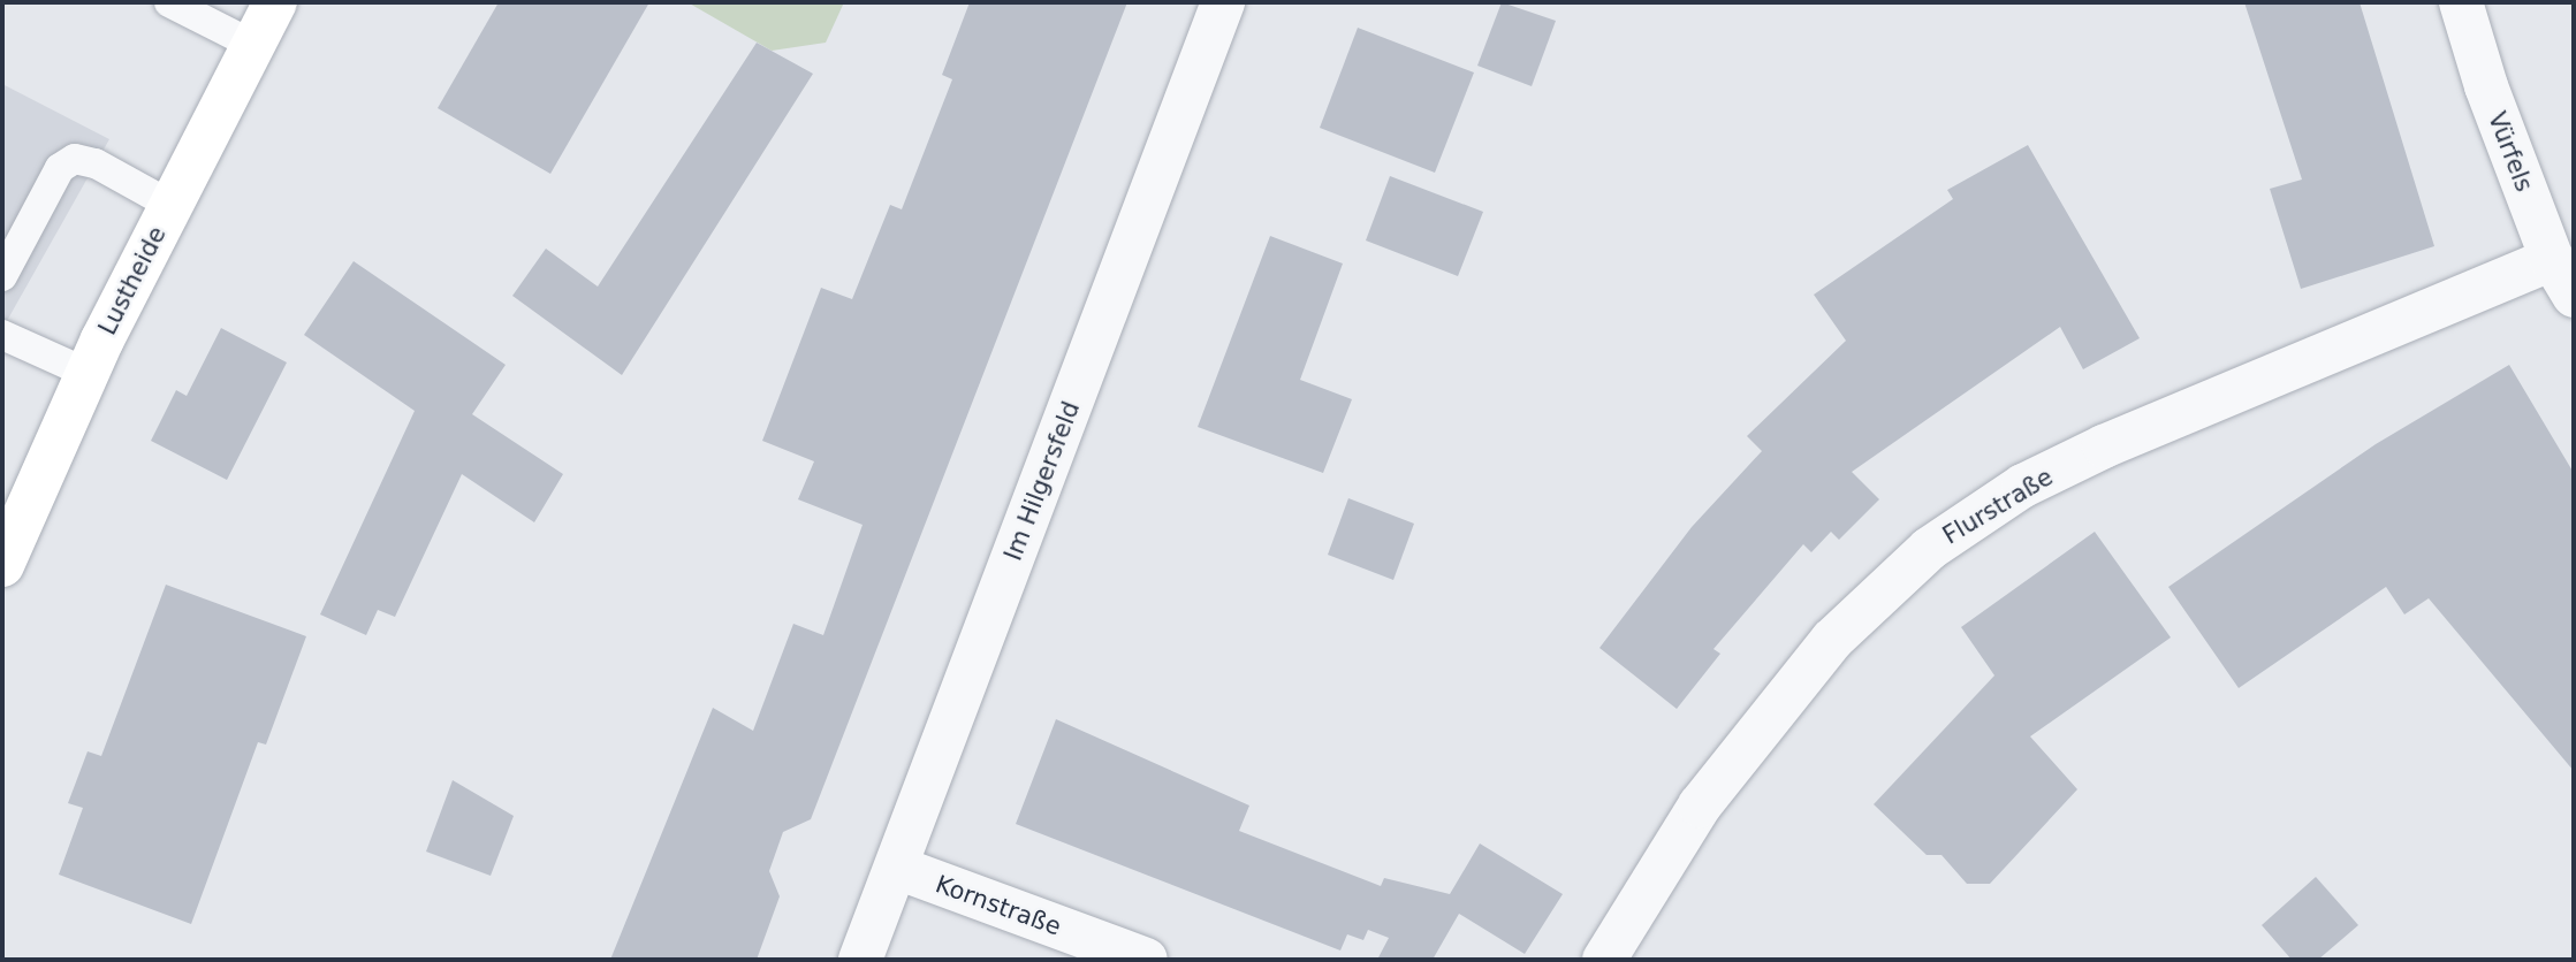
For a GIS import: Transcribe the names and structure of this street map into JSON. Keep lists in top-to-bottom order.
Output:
{
  "streets": {
    "main road": ["Lustheide"],
    "street": [
      "Vürfels",
      "Im Hilgersfeld",
      "Flurstraße",
      "Kornstraße"
    ]
  },
  "crossings": [
    ["Vürfels", "Flurstraße"],
    ["Im Hilgersfeld", "Kornstraße"]
  ]
}
